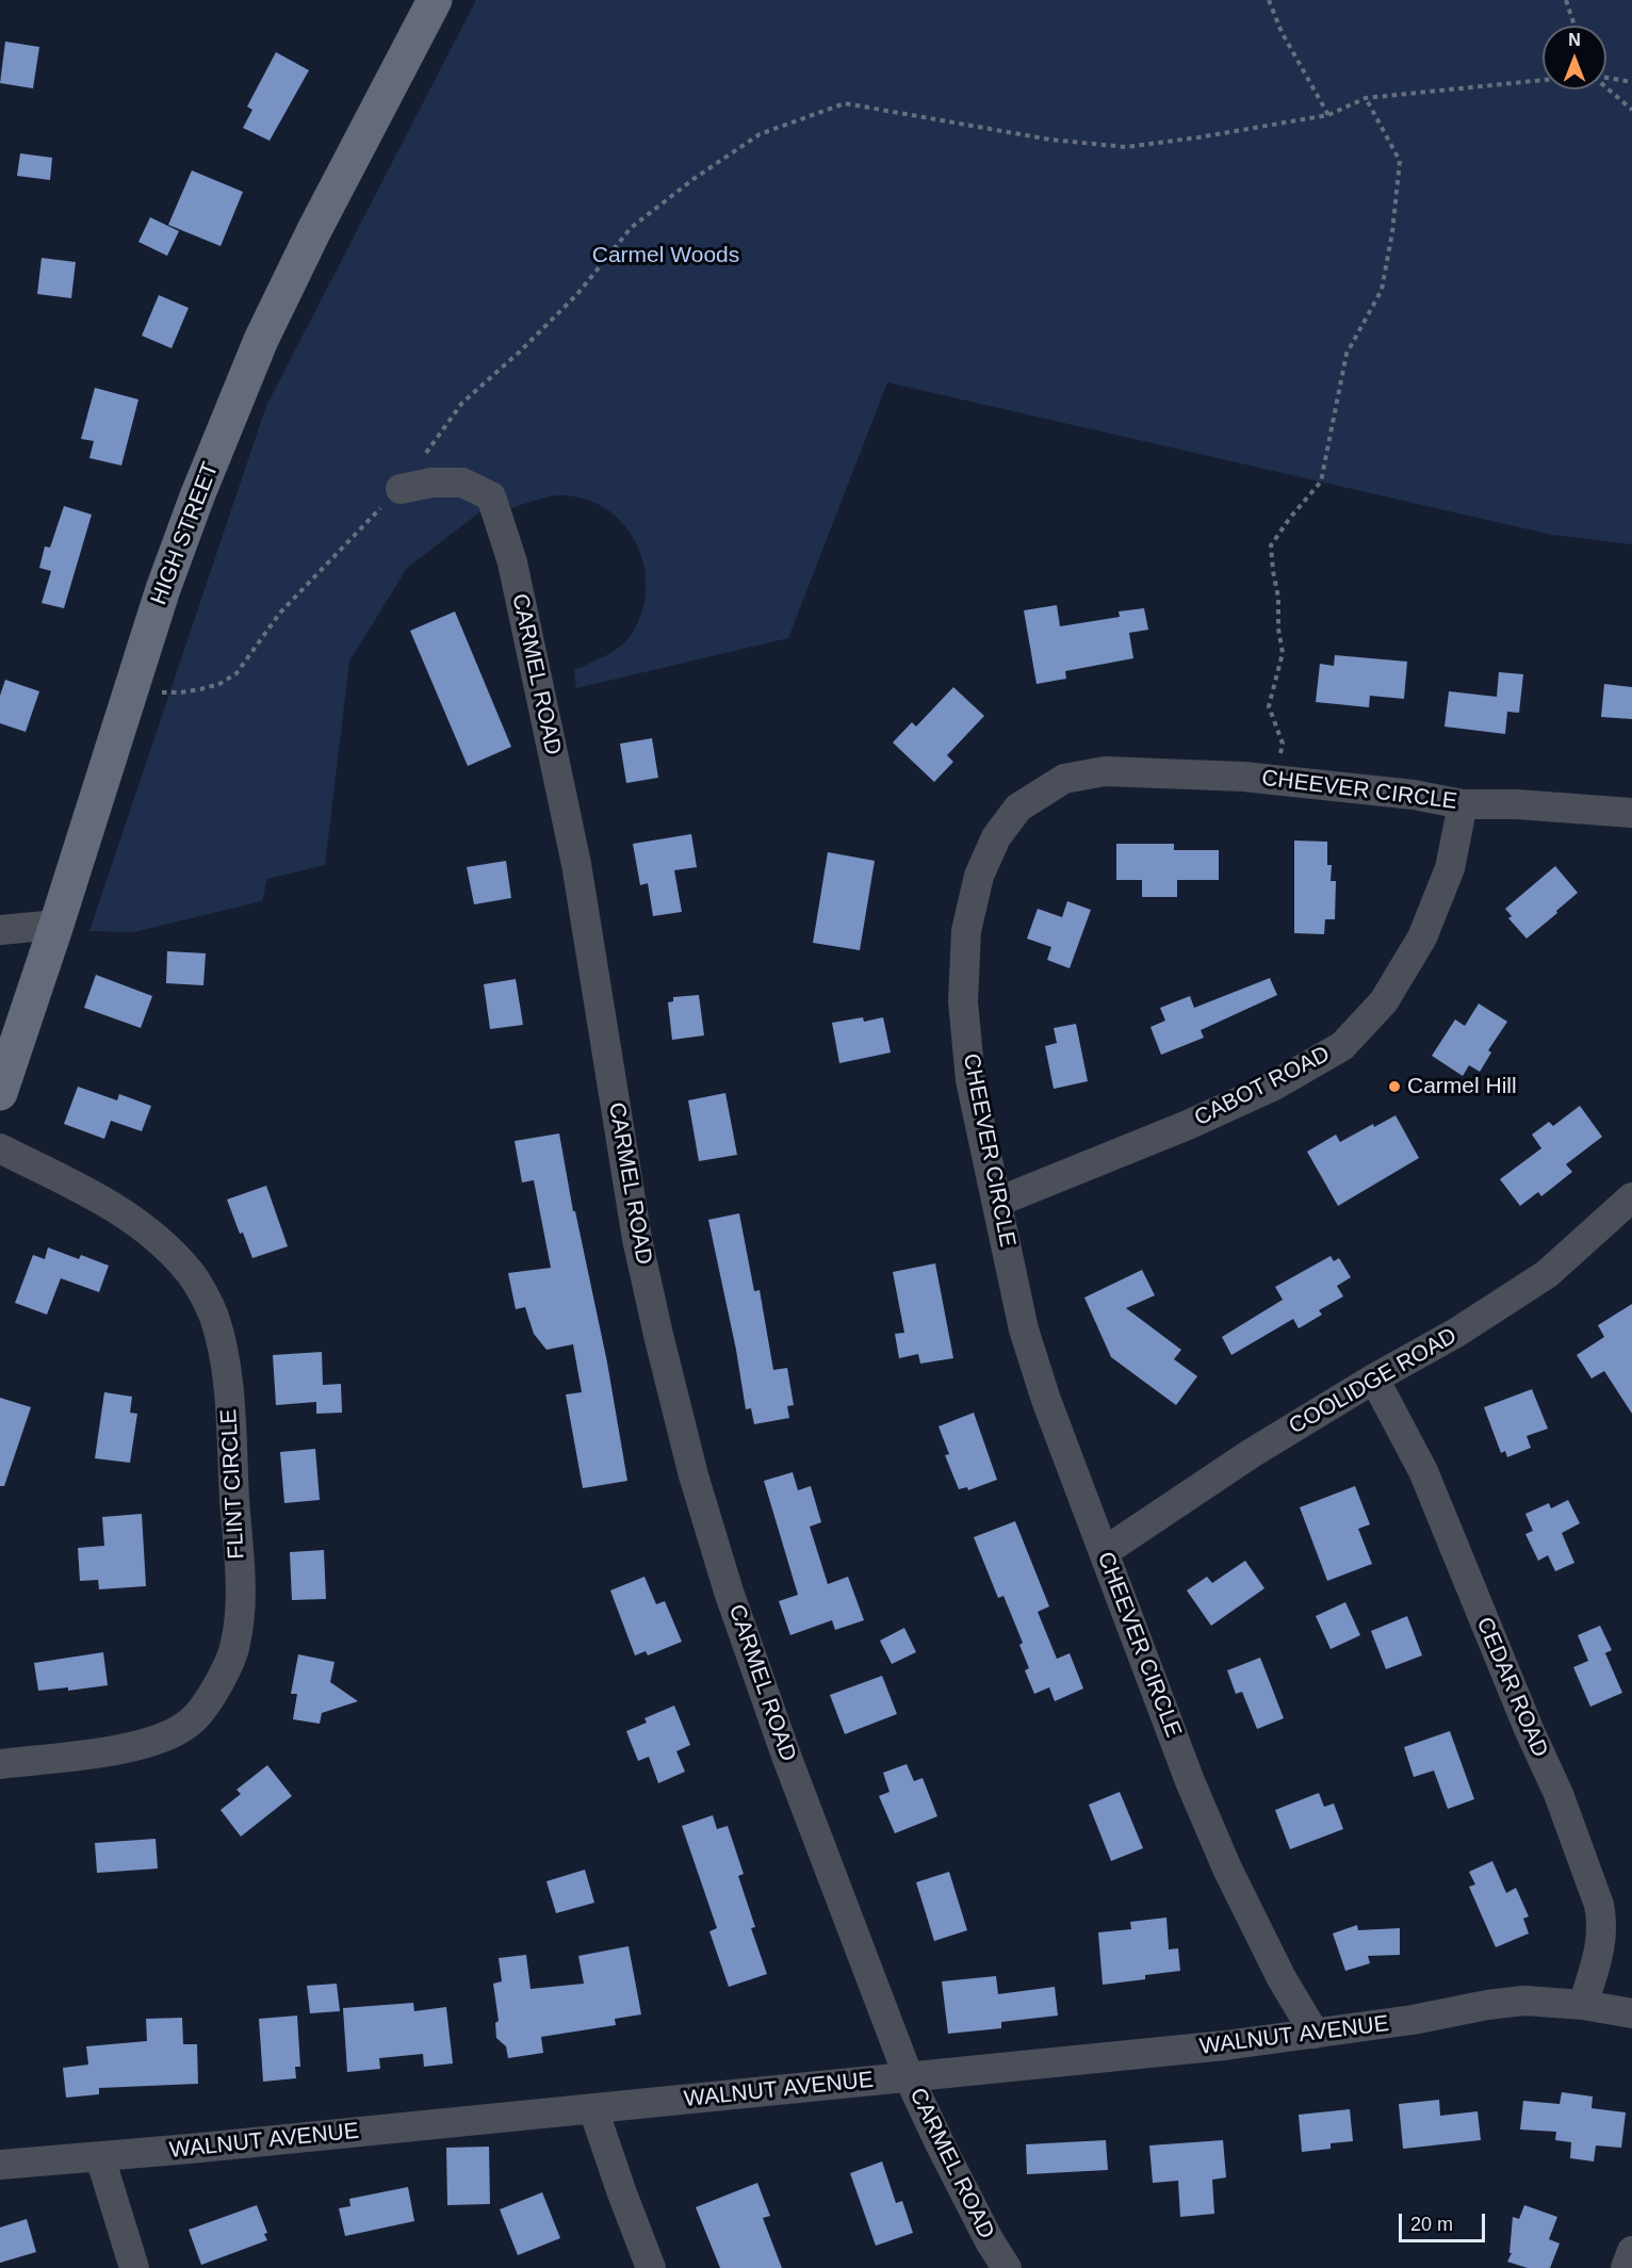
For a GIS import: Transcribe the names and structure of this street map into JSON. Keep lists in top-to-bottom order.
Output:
{
  "streets": {
    "main road": ["HIGH STREET"],
    "street": [
      "CARMEL ROAD",
      "CHEEVER CIRCLE",
      "CABOT ROAD",
      "COOLIDGE ROAD",
      "FLINT CIRCLE",
      "CEDAR ROAD",
      "WALNUT AVENUE"
    ]
  },
  "crossings": [
    ["CARMEL ROAD", "WALNUT AVENUE"],
    ["CHEEVER CIRCLE", "CABOT ROAD"],
    ["CHEEVER CIRCLE", "COOLIDGE ROAD"],
    ["CHEEVER CIRCLE", "WALNUT AVENUE"],
    ["COOLIDGE ROAD", "CEDAR ROAD"],
    ["CEDAR ROAD", "WALNUT AVENUE"]
  ],
  "parks": ["Carmel Woods"],
  "places": ["Carmel Hill"],
  "scale_bar": "20 m",
  "north": "top"
}
